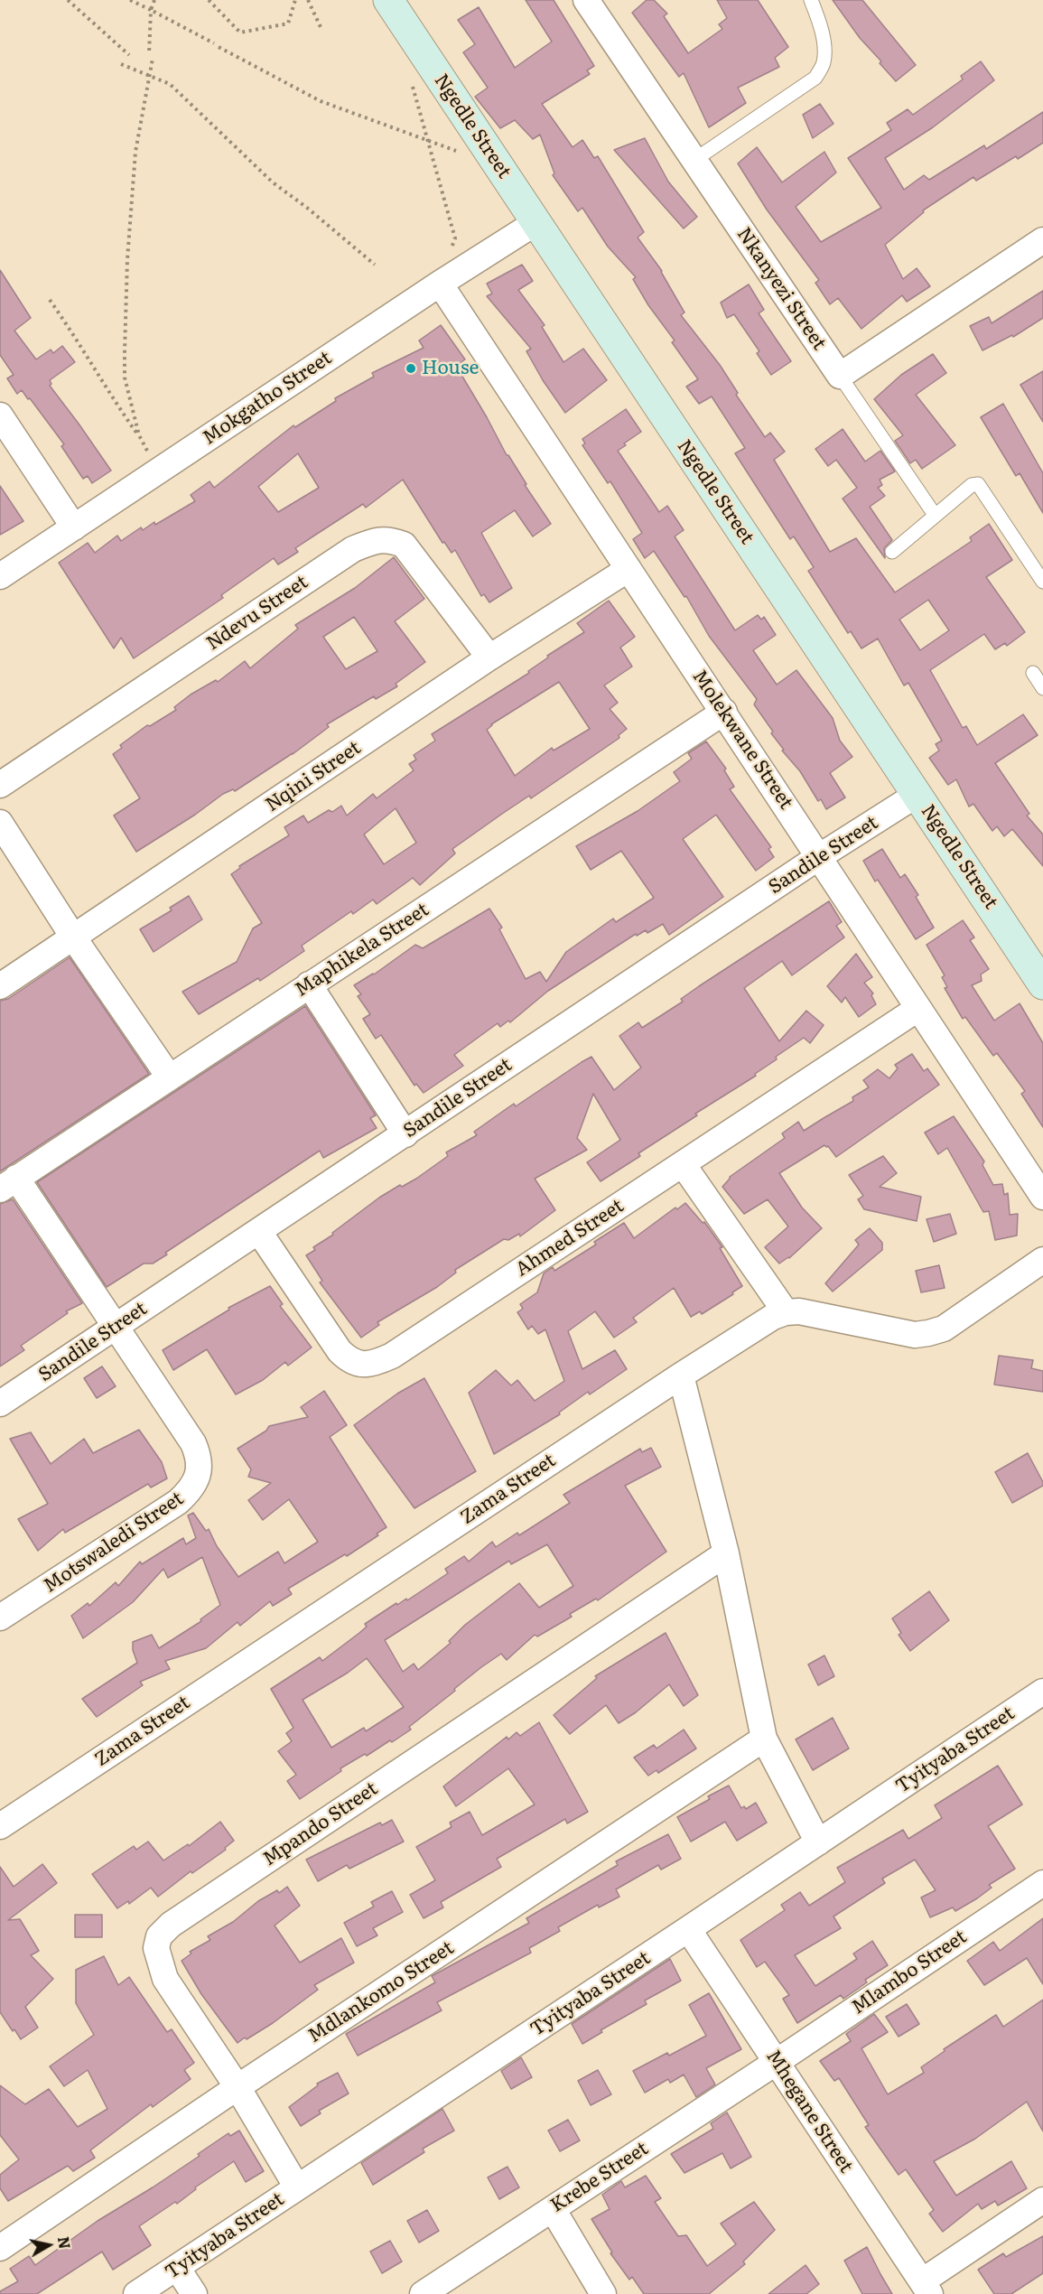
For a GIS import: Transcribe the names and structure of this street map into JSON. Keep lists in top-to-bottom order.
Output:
{
  "streets": {
    "street": [
      "Ngedle Street",
      "Nkanyezi Street",
      "Mokgatho Street",
      "Ndevu Street",
      "Molekwane Street",
      "Nqini Street",
      "Sandile Street",
      "Maphikela Street",
      "Ahmed Street",
      "Zama Street",
      "Motswaledi Street",
      "Tyityaba Street",
      "Mpando Street",
      "Mlambo Street",
      "Mdlankomo Street",
      "Mhegane Street",
      "Krebe Street"
    ]
  },
  "crossings": [
    ["Ngedle Street", "Mokgatho Street"],
    ["Ngedle Street", "Sandile Street"],
    ["Mokgatho Street", "Molekwane Street"],
    ["Ndevu Street", "Nqini Street"],
    ["Molekwane Street", "Nqini Street"],
    ["Molekwane Street", "Sandile Street"],
    ["Molekwane Street", "Maphikela Street"],
    ["Molekwane Street", "Ahmed Street"],
    ["Sandile Street", "Ahmed Street"],
    ["Sandile Street", "Motswaledi Street"],
    ["Maphikela Street", "Motswaledi Street"],
    ["Tyityaba Street", "Mpando Street"],
    ["Tyityaba Street", "Mhegane Street"],
    ["Mpando Street", "Mdlankomo Street"],
    ["Mlambo Street", "Mhegane Street"],
    ["Mlambo Street", "Krebe Street"],
    ["Mhegane Street", "Krebe Street"]
  ],
  "places": ["House"],
  "north": "right"
}
